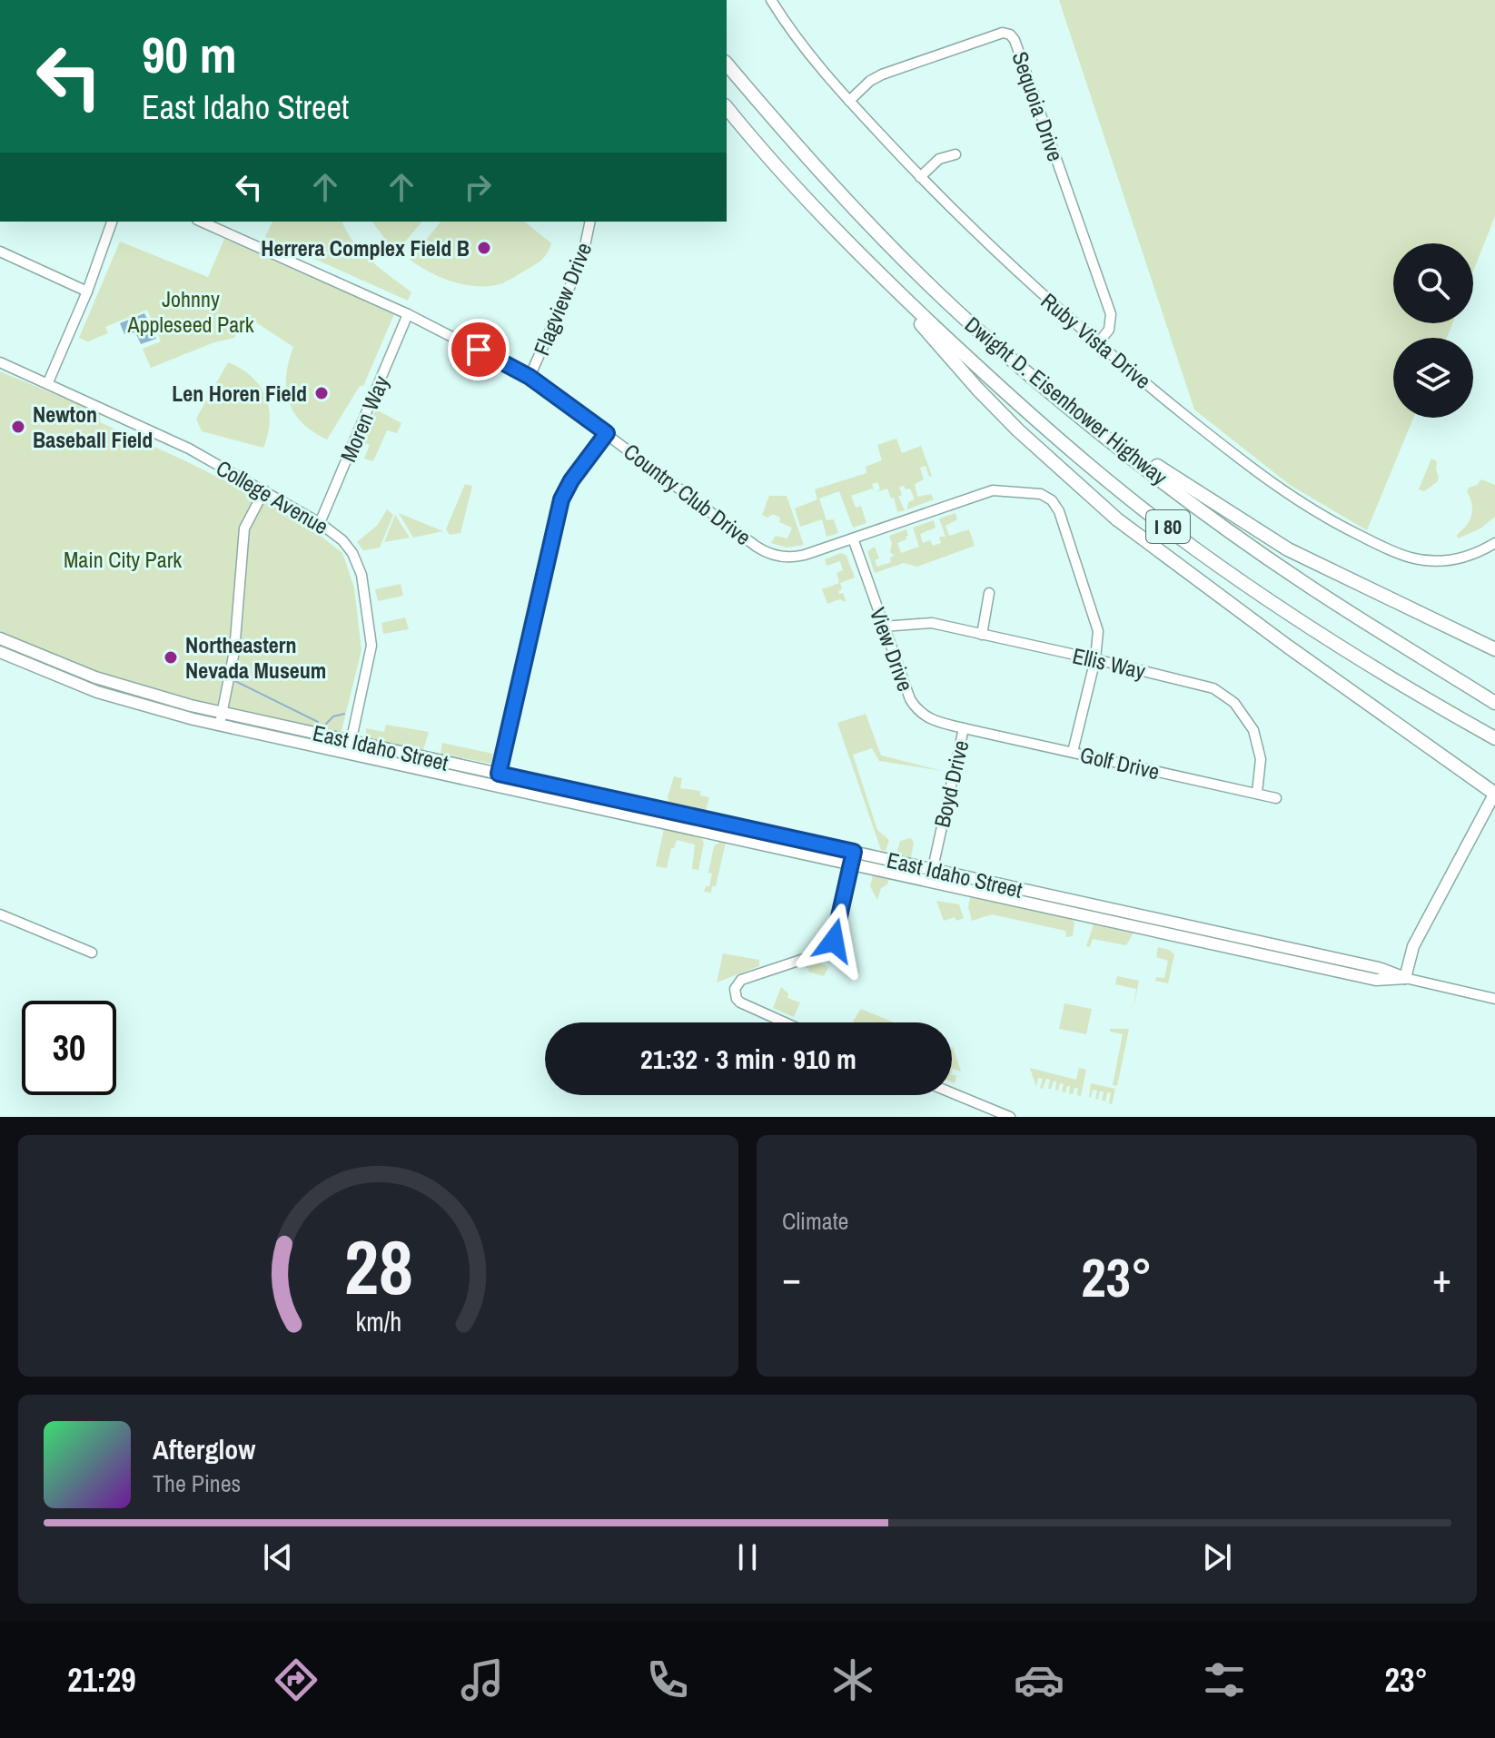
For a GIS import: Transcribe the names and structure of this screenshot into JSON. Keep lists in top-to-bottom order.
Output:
{
  "streets": {
    "highway": ["Dwight D. Eisenhower Highway", "I 80"],
    "main road": ["East Idaho Street"],
    "street": [
      "Sequoia Drive",
      "Flagview Drive",
      "Ruby Vista Drive",
      "Moren Way",
      "Country Club Drive",
      "College Avenue",
      "View Drive",
      "Ellis Way",
      "Golf Drive",
      "Boyd Drive"
    ]
  },
  "crossings": [
    ["Sequoia Drive", "Ruby Vista Drive"],
    ["Flagview Drive", "Country Club Drive"],
    ["Moren Way", "Country Club Drive"],
    ["Moren Way", "College Avenue"],
    ["Country Club Drive", "View Drive"],
    ["Country Club Drive", "Ellis Way"],
    ["Country Club Drive", "Golf Drive"],
    ["College Avenue", "East Idaho Street"],
    ["View Drive", "Ellis Way"],
    ["View Drive", "Golf Drive"],
    ["View Drive", "Boyd Drive"],
    ["Ellis Way", "Golf Drive"],
    ["East Idaho Street", "Boyd Drive"],
    ["Golf Drive", "Boyd Drive"]
  ],
  "parks": ["Johnny Appleseed Park", "Main City Park"],
  "places": [
    "Herrera Complex Field B",
    "Len Horen Field",
    "Newton Baseball Field",
    "Northeastern Nevada Museum"
  ],
  "page": {
    "turn": ["90 m", "East Idaho Street"],
    "limit": "30",
    "trip": "21:32 · 3 min · 910 m",
    "tile": "Climate",
    "heat": ["−", "23°", "+"],
    "song": ["Afterglow", "The Pines"],
    "tabs": ["21:29", "23°"],
    "gauge": ["28", "km/h"]
  }
}
